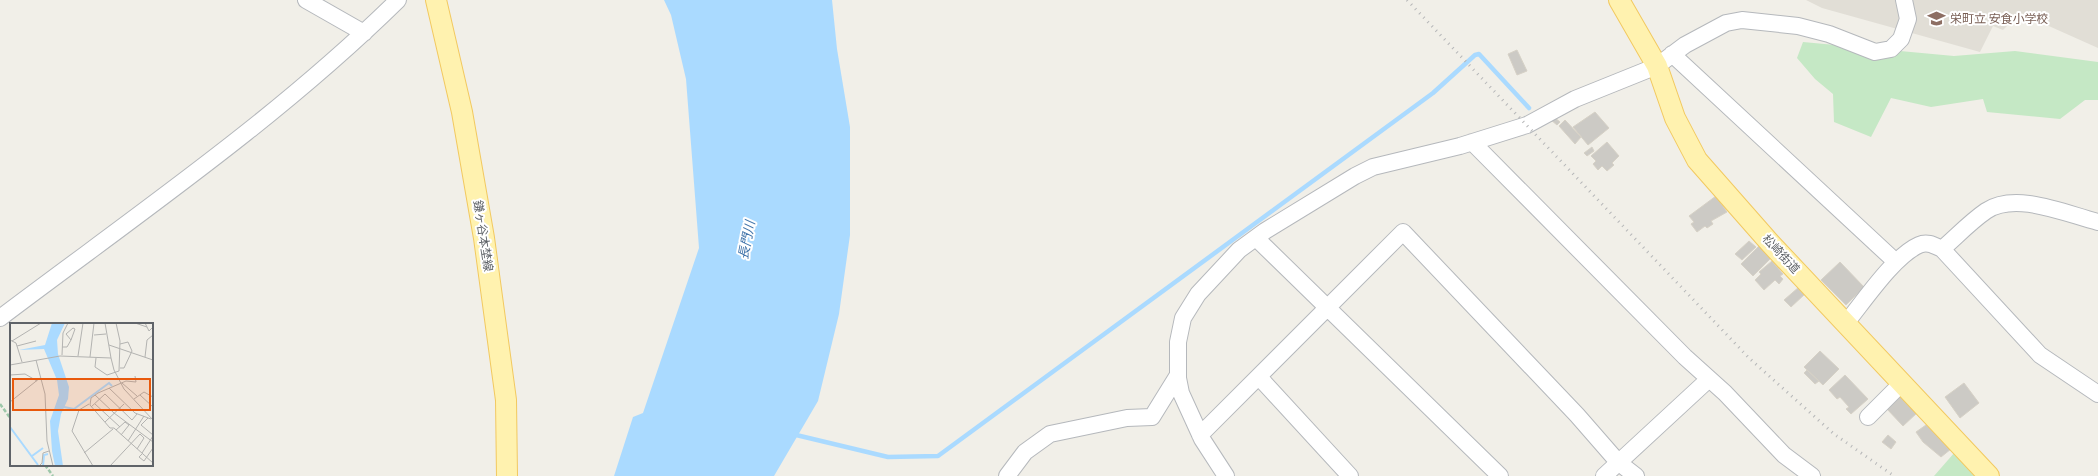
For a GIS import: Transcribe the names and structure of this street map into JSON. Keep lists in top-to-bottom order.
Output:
{
  "streets": {
    "main road": ["鎌ヶ谷本埜線", "松崎街道"]
  },
  "water": ["長門川"],
  "places": {
    "school or university": ["栄町立 安食小学校"]
  }
}
